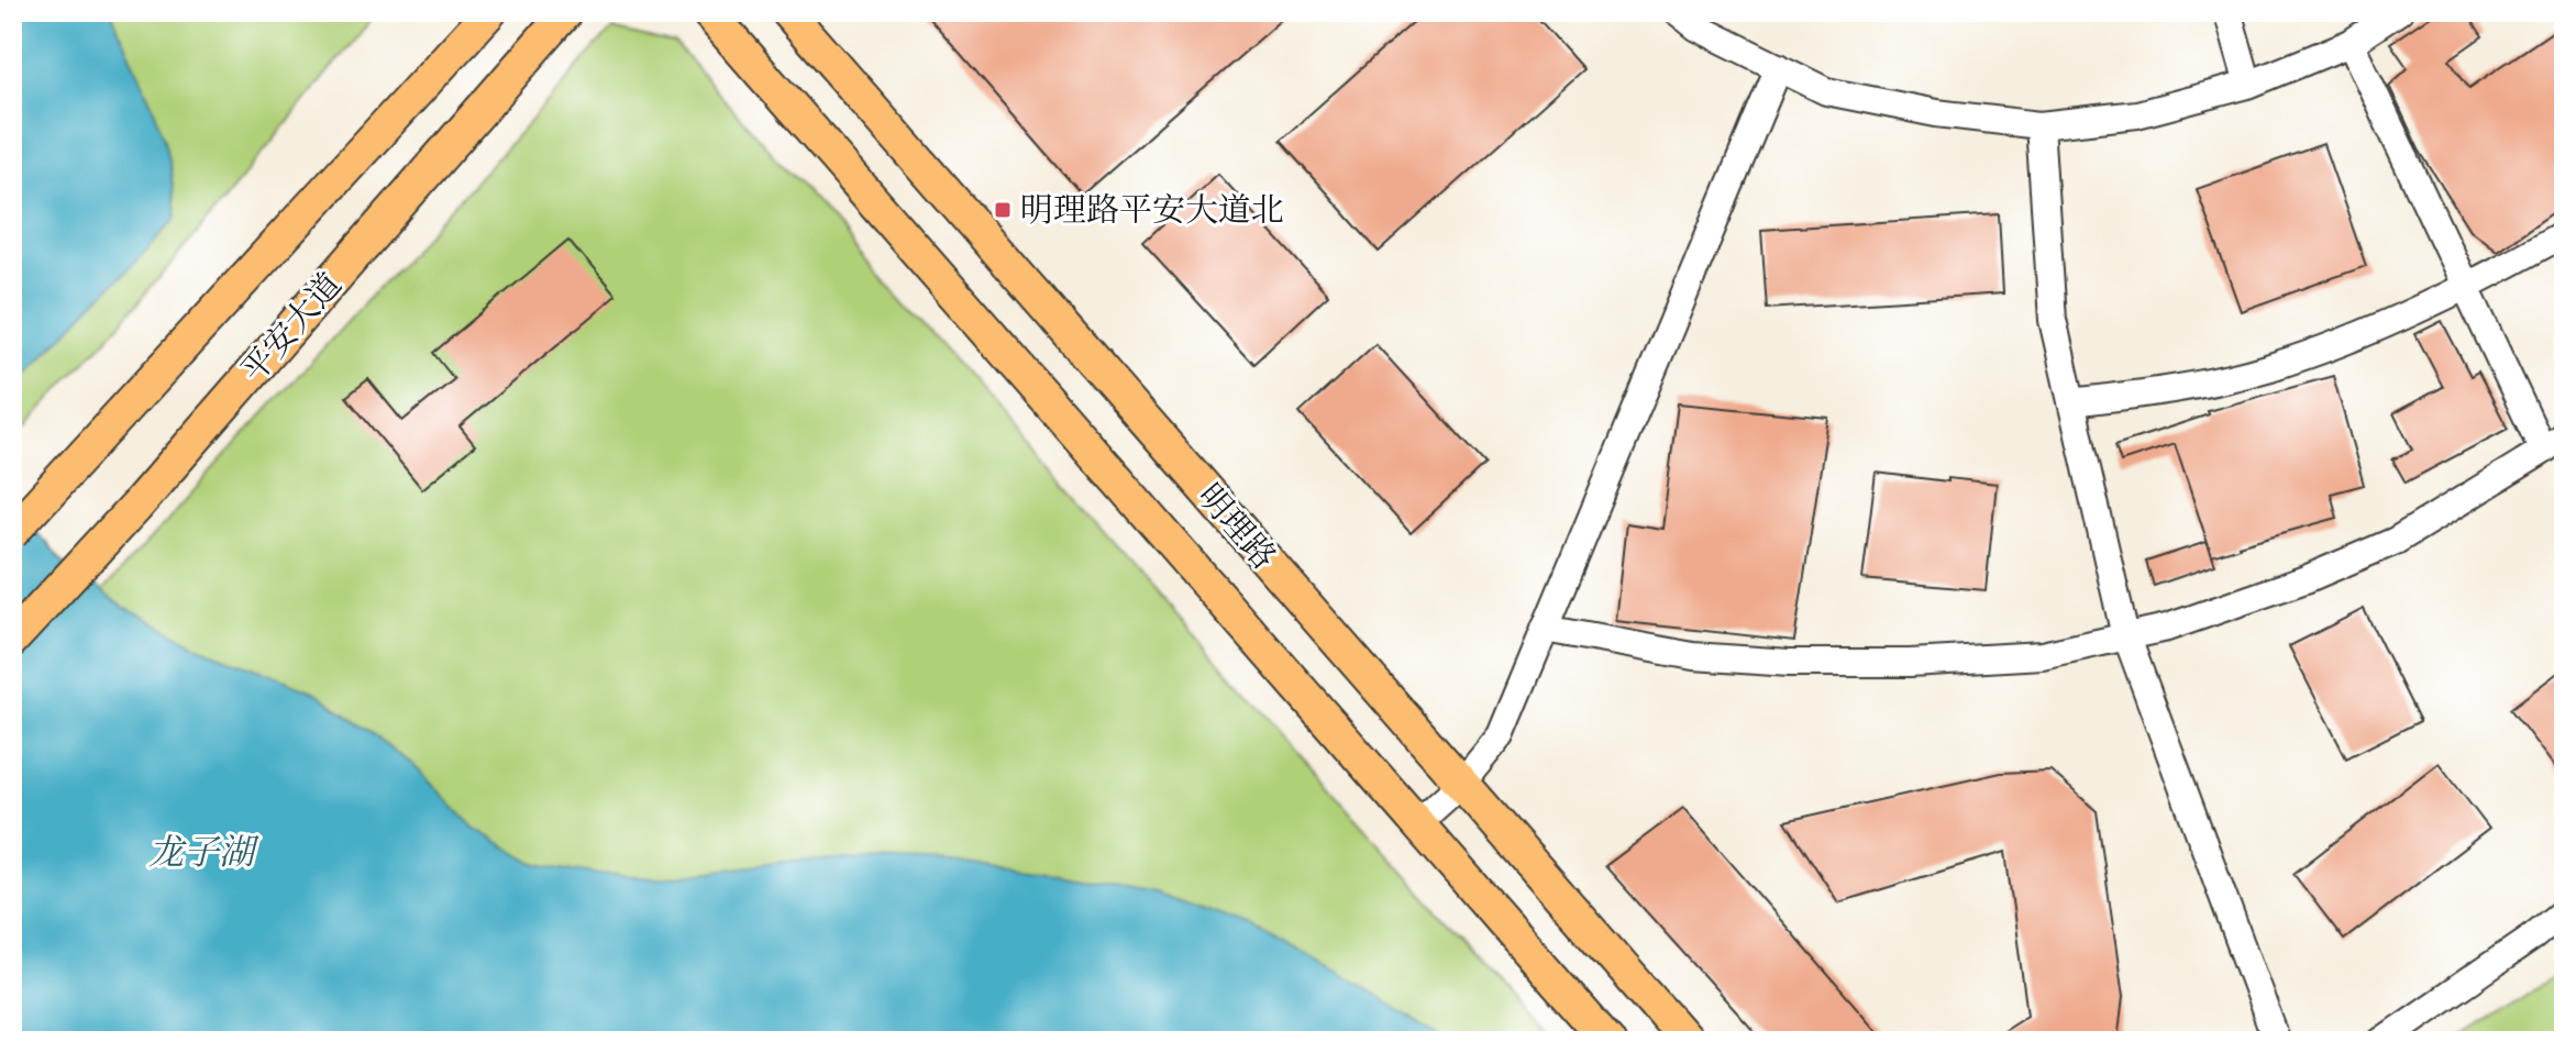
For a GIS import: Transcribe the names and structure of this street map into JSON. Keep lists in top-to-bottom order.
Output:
{
  "streets": {
    "main road": ["平安大道", "明理路"]
  },
  "water": ["龙子湖"],
  "places": {
    "transit": ["明理路平安大道北"]
  }
}
